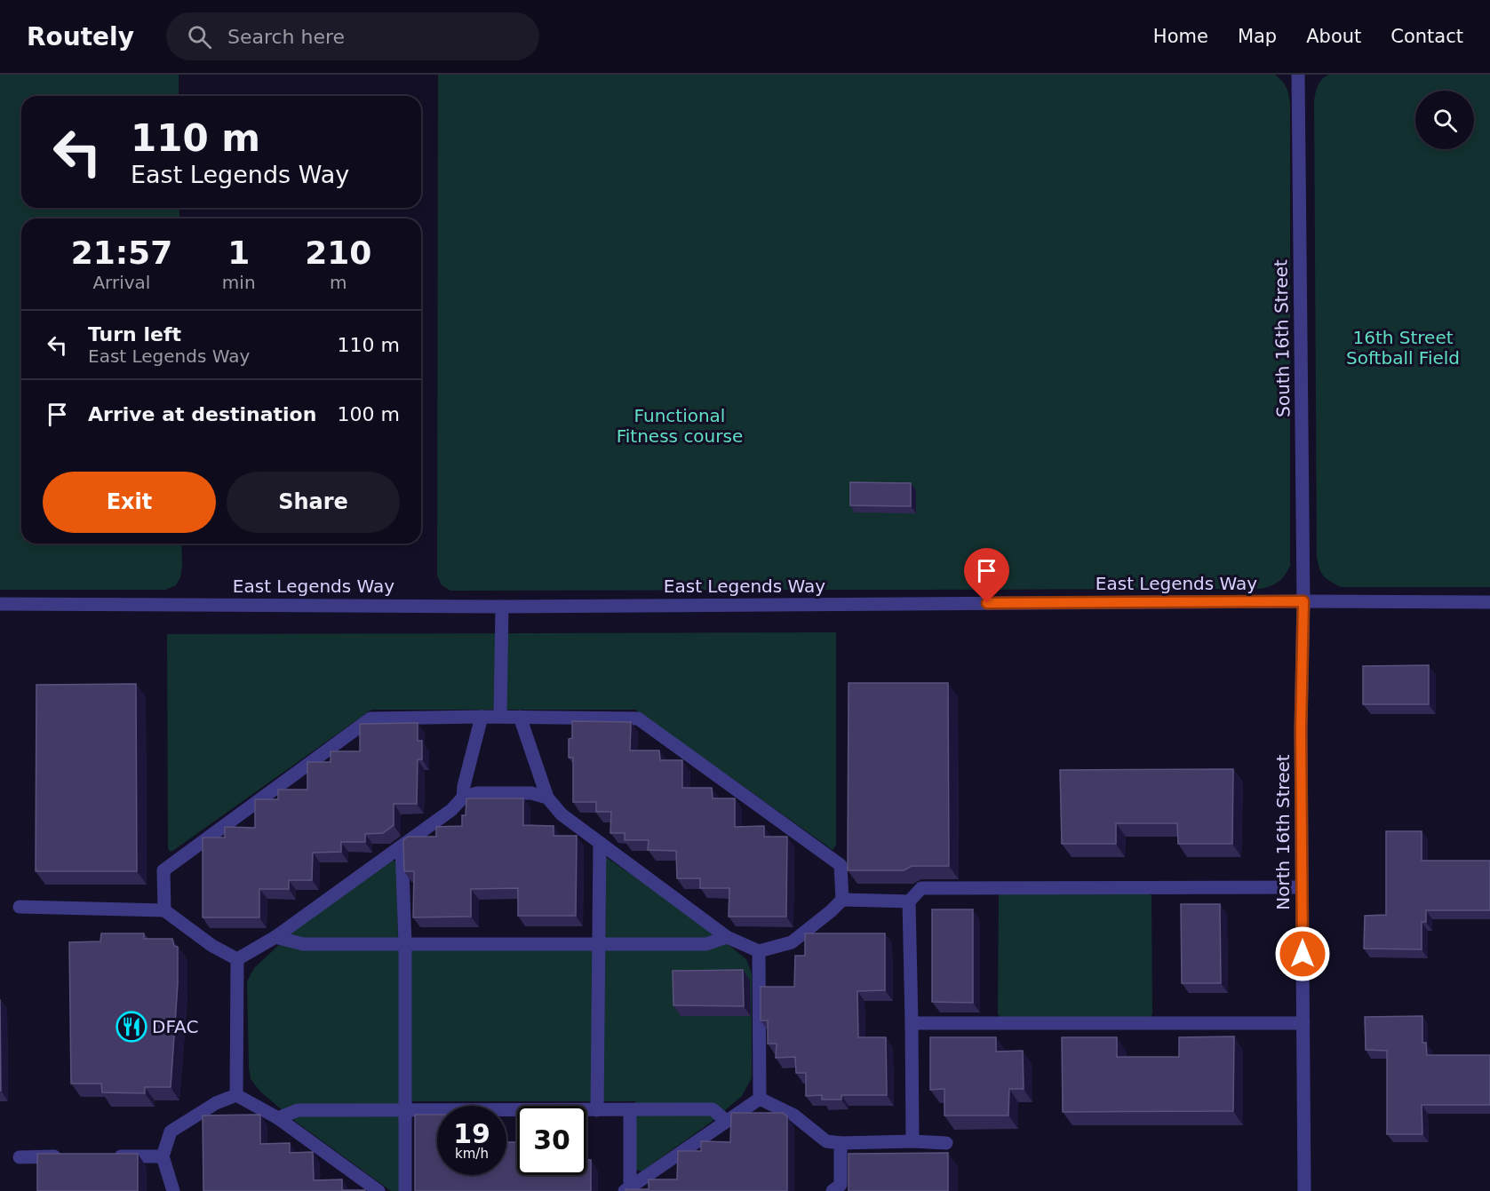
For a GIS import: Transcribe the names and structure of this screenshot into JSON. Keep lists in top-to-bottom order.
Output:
{
  "streets": {
    "street": ["South 16th Street", "East Legends Way", "North 16th Street"]
  },
  "crossings": [
    ["South 16th Street", "East Legends Way"],
    ["South 16th Street", "North 16th Street"],
    ["East Legends Way", "North 16th Street"]
  ],
  "parks": ["16th Street Softball Field", "Functional Fitness course"],
  "places": {
    "restaurant": ["DFAC"]
  },
  "page": {
    "header": "Routely",
    "search": "Search here",
    "nav": [
      "Home",
      "Map",
      "About",
      "Contact"
    ],
    "turn": ["110 m", "East Legends Way"],
    "eta": [
      "21:57",
      "Arrival",
      "1",
      "min",
      "210",
      "m"
    ],
    "list": [
      {
        "name": "Turn left",
        "note": "East Legends Way",
        "value": "110 m"
      },
      {
        "name": "Arrive at destination",
        "value": "100 m"
      }
    ],
    "buttons": ["Exit", "Share"],
    "speed": "19 km/h",
    "limit": "30"
  }
}
